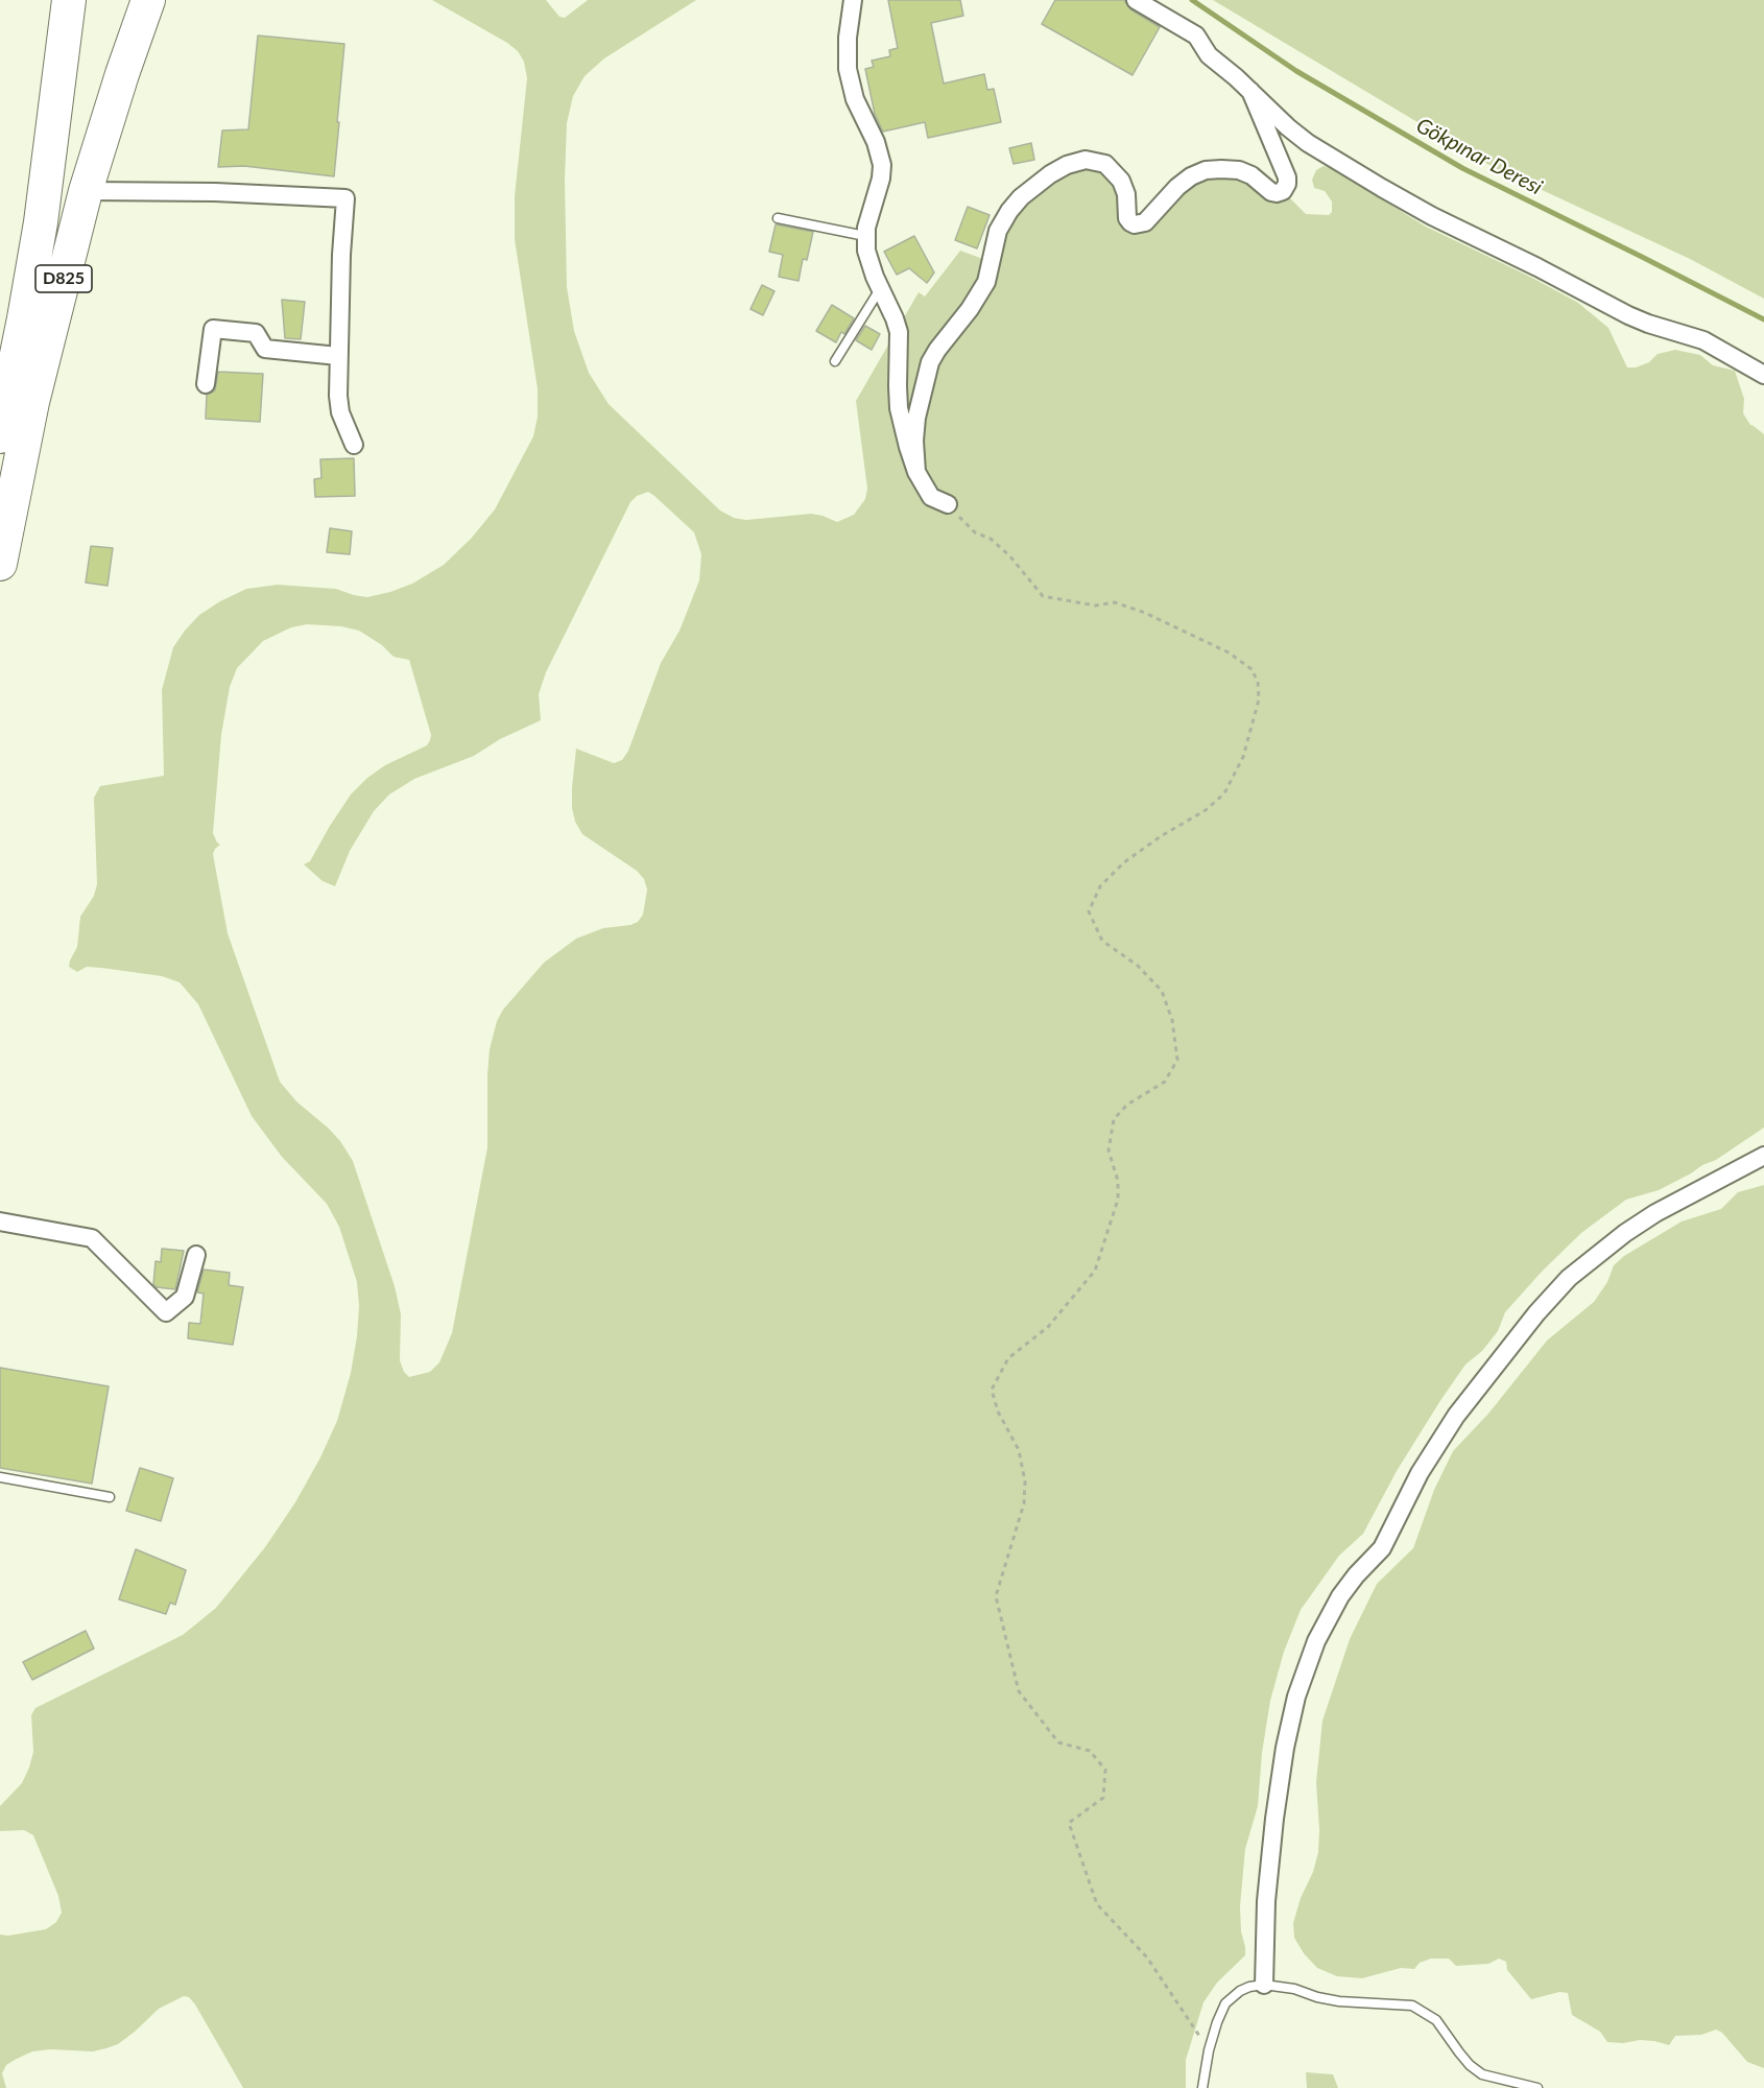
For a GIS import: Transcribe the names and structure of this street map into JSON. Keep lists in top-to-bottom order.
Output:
{
  "streets": {
    "highway": ["D825"]
  },
  "water": ["Gökpınar Deresi"]
}
